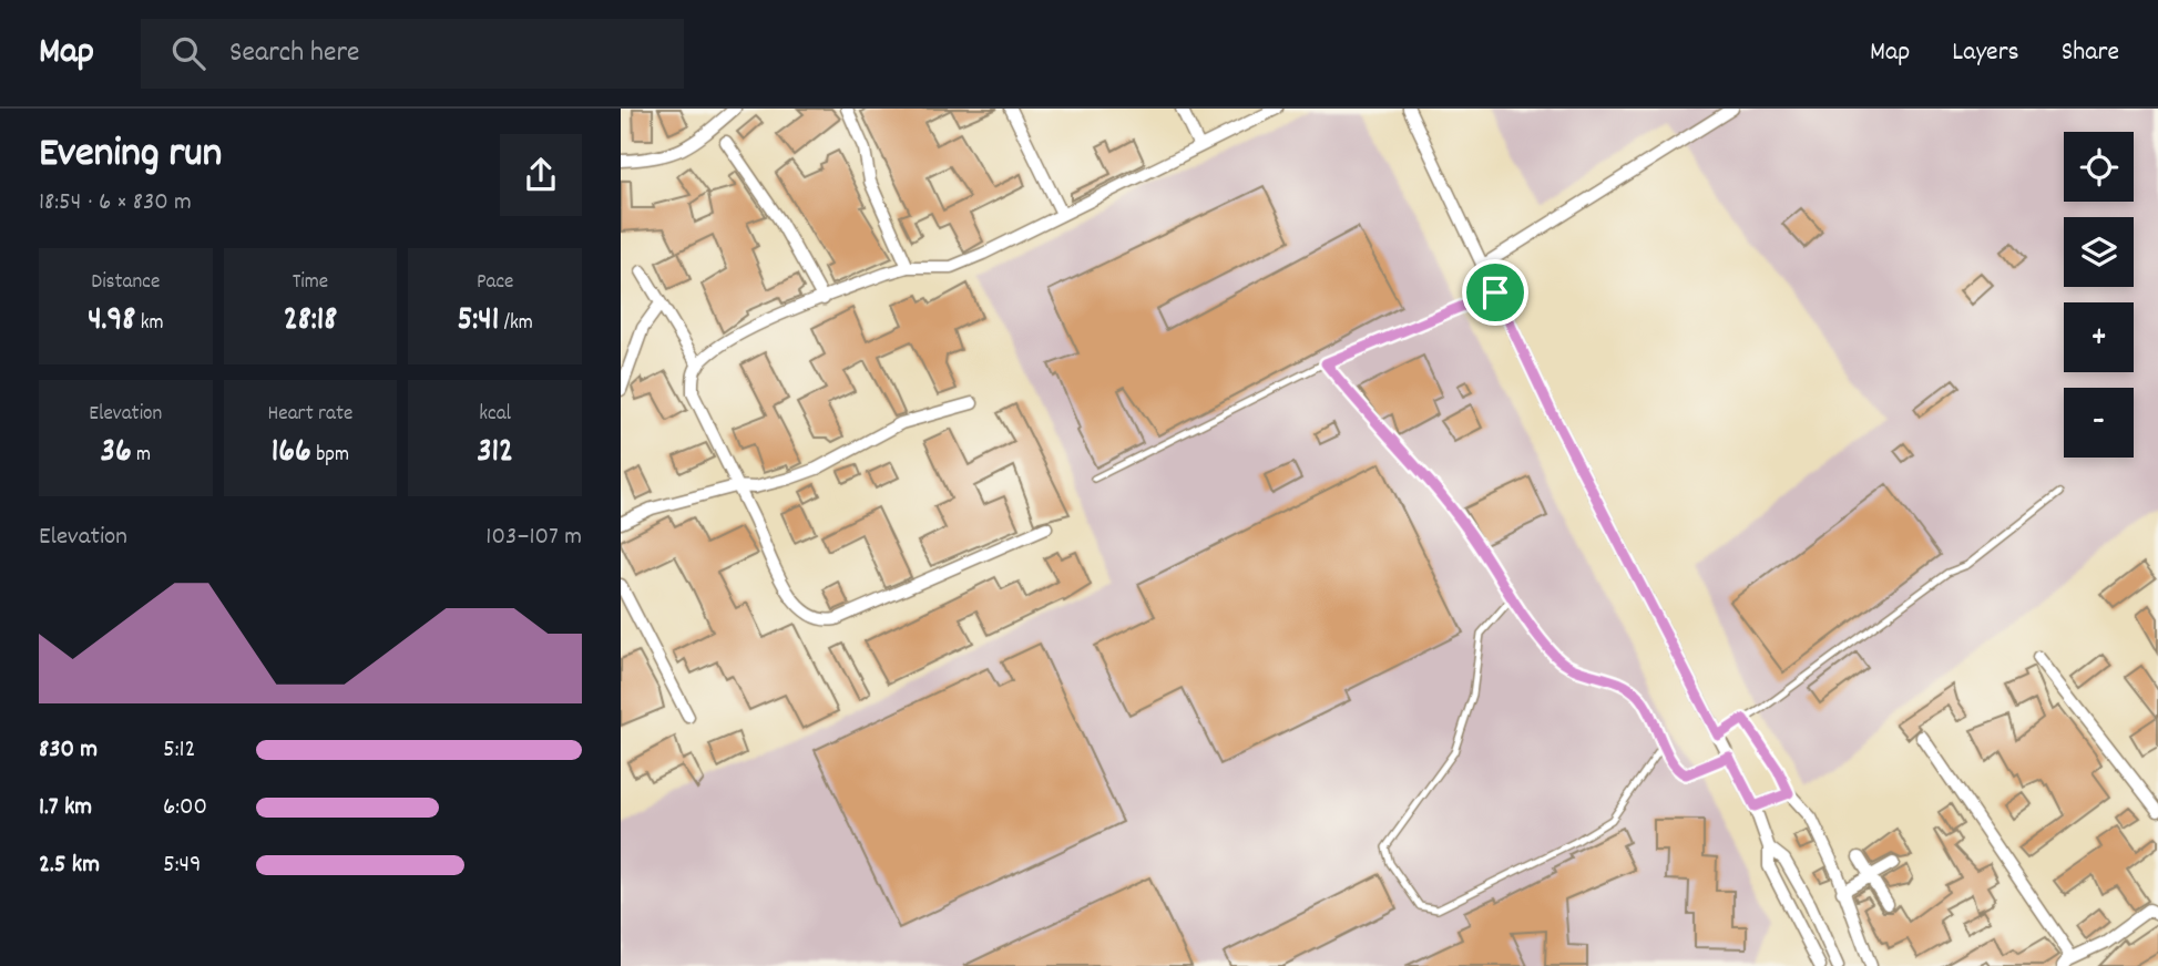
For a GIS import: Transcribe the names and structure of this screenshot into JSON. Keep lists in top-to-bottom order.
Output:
{
  "page": {
    "header": "Map",
    "search": "Search here",
    "nav": ["Map", "Layers", "Share"],
    "heading": ["Evening run", "18:54 · 6 × 830 m"],
    "map_buttons": ["+", "−"],
    "stats": [
      ["Distance", "4.98 km"],
      ["Time", "28:18"],
      ["Pace", "5:41 /km"],
      ["Elevation", "36 m"],
      ["Heart rate", "166 bpm"],
      ["kcal", "312"]
    ],
    "chart": ["Elevation", "103–107 m"],
    "list": [
      {
        "name": "830 m",
        "note": "5:12"
      },
      {
        "name": "1.7 km",
        "note": "6:00"
      },
      {
        "name": "2.5 km",
        "note": "5:49"
      }
    ]
  }
}
